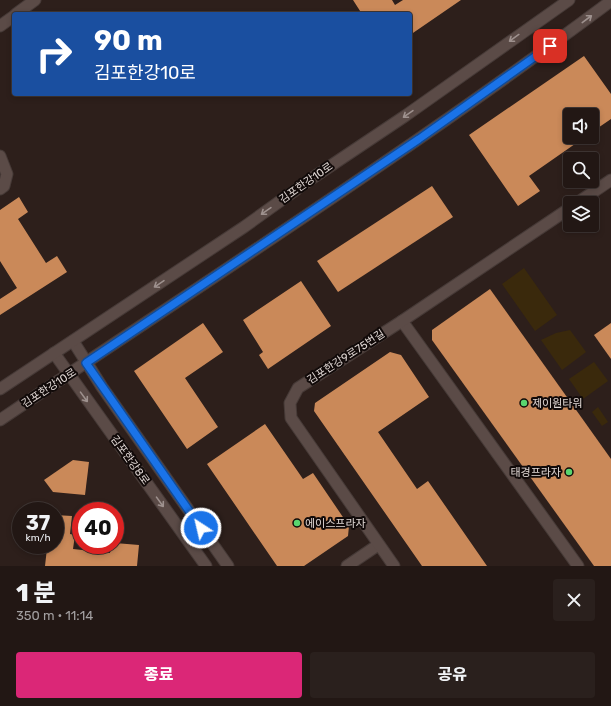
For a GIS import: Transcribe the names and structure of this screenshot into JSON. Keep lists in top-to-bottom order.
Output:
{
  "streets": {
    "street": ["김포한강10로", "김포한강9로75번길", "김포한강8로"]
  },
  "crossings": [
    ["김포한강10로", "김포한강8로"]
  ],
  "places": ["제이원타워", "태경프라자", "에이스프라자"],
  "page": {
    "turn": ["90 m", "김포한강10로"],
    "speed": "37 km/h",
    "limit": "40",
    "heading": ["1 분", "350 m · 11:14"],
    "buttons": ["종료", "공유"]
  }
}
